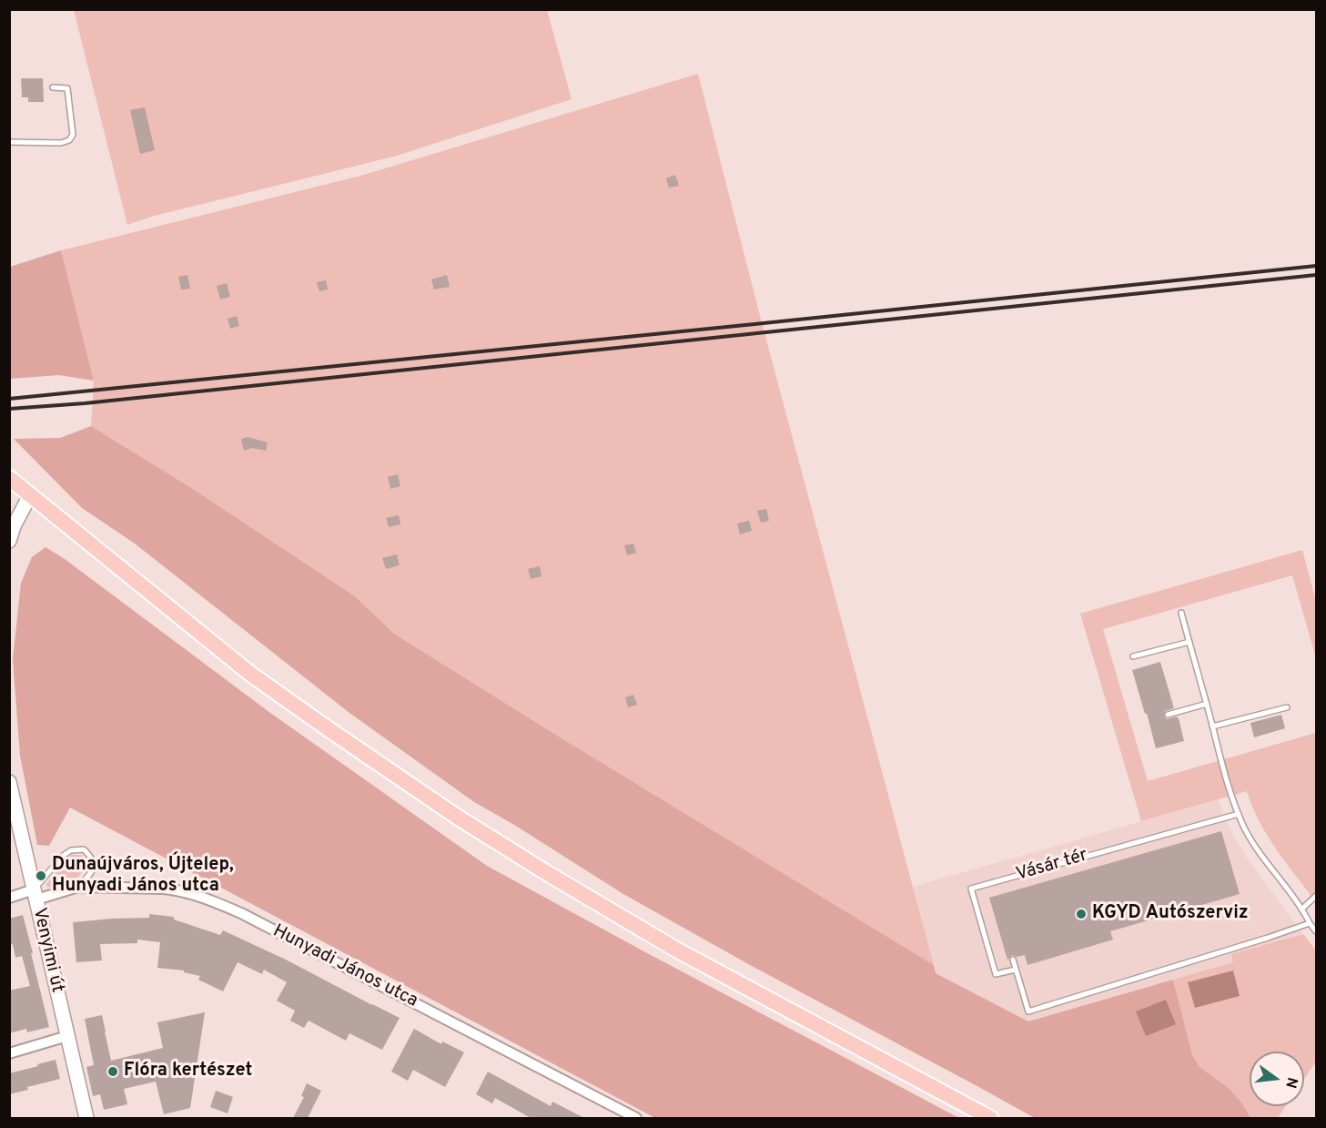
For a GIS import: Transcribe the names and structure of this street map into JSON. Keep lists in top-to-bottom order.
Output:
{
  "streets": {
    "street": ["Venyimi út", "Hunyadi János utca"],
    "lane": ["Vásár tér"]
  },
  "crossings": [
    ["Venyimi út", "Hunyadi János utca"]
  ],
  "places": ["Dunaújváros, Újtelep, Hunyadi János utca", "KGYD Autószerviz", "Flóra kertészet"],
  "north": "right"
}
